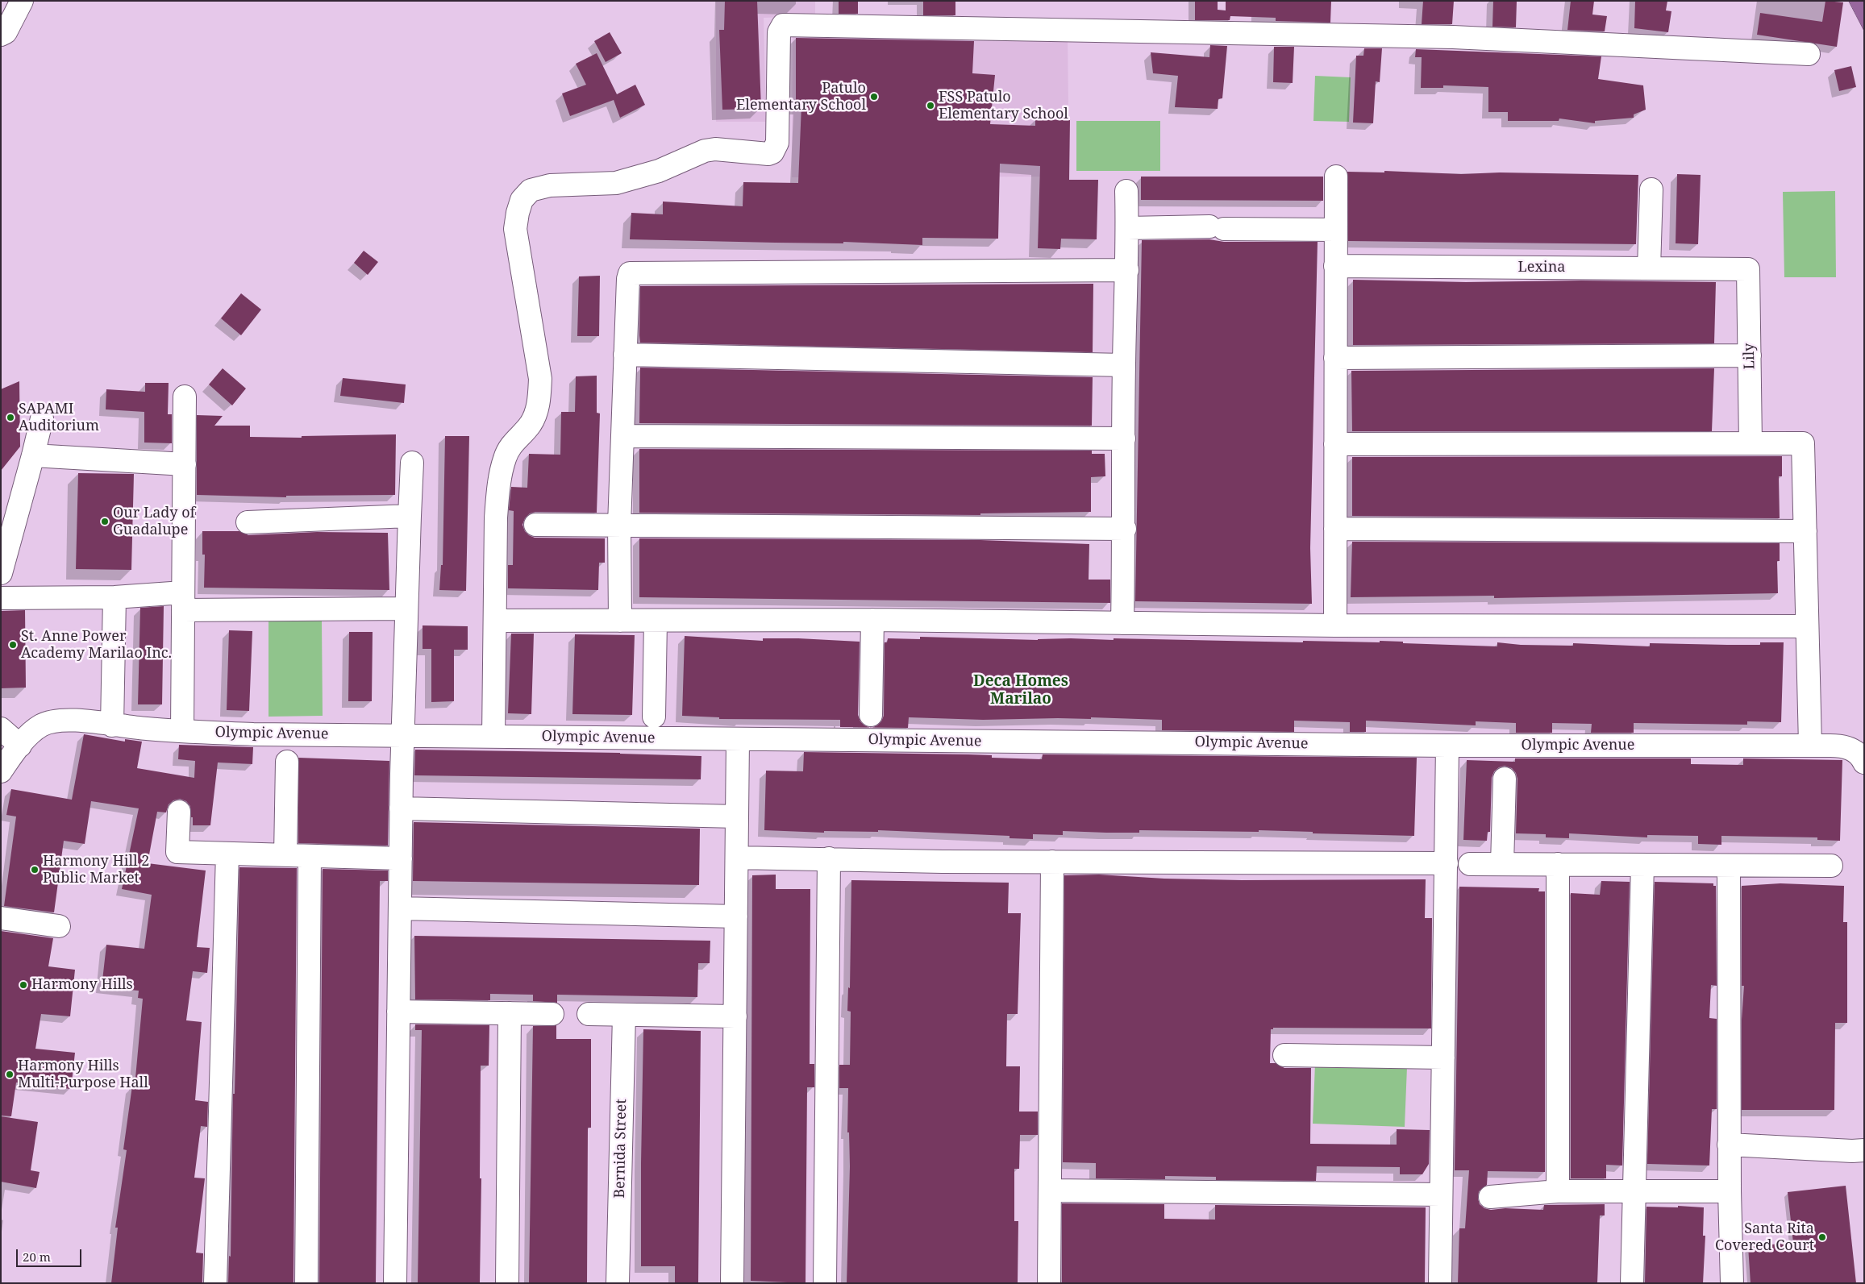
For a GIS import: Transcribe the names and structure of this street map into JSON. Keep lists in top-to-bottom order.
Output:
{
  "streets": {
    "street": [
      "Lexina",
      "Lily",
      "Olympic Avenue",
      "Bernida Street"
    ]
  },
  "crossings": [
    ["Lexina", "Lily"]
  ],
  "districts": ["Deca Homes Marilao"],
  "places": [
    "Patulo Elementary School",
    "FSS Patulo Elementary School",
    "SAPAMI Auditorium",
    "Our Lady of Guadalupe",
    "St. Anne Power Academy Marilao Inc.",
    "Harmony Hill 2 Public Market",
    "Harmony Hills",
    "Harmony Hills Multi-Purpose Hall",
    "Santa Rita Covered Court"
  ],
  "scale_bar": "20 m"
}
